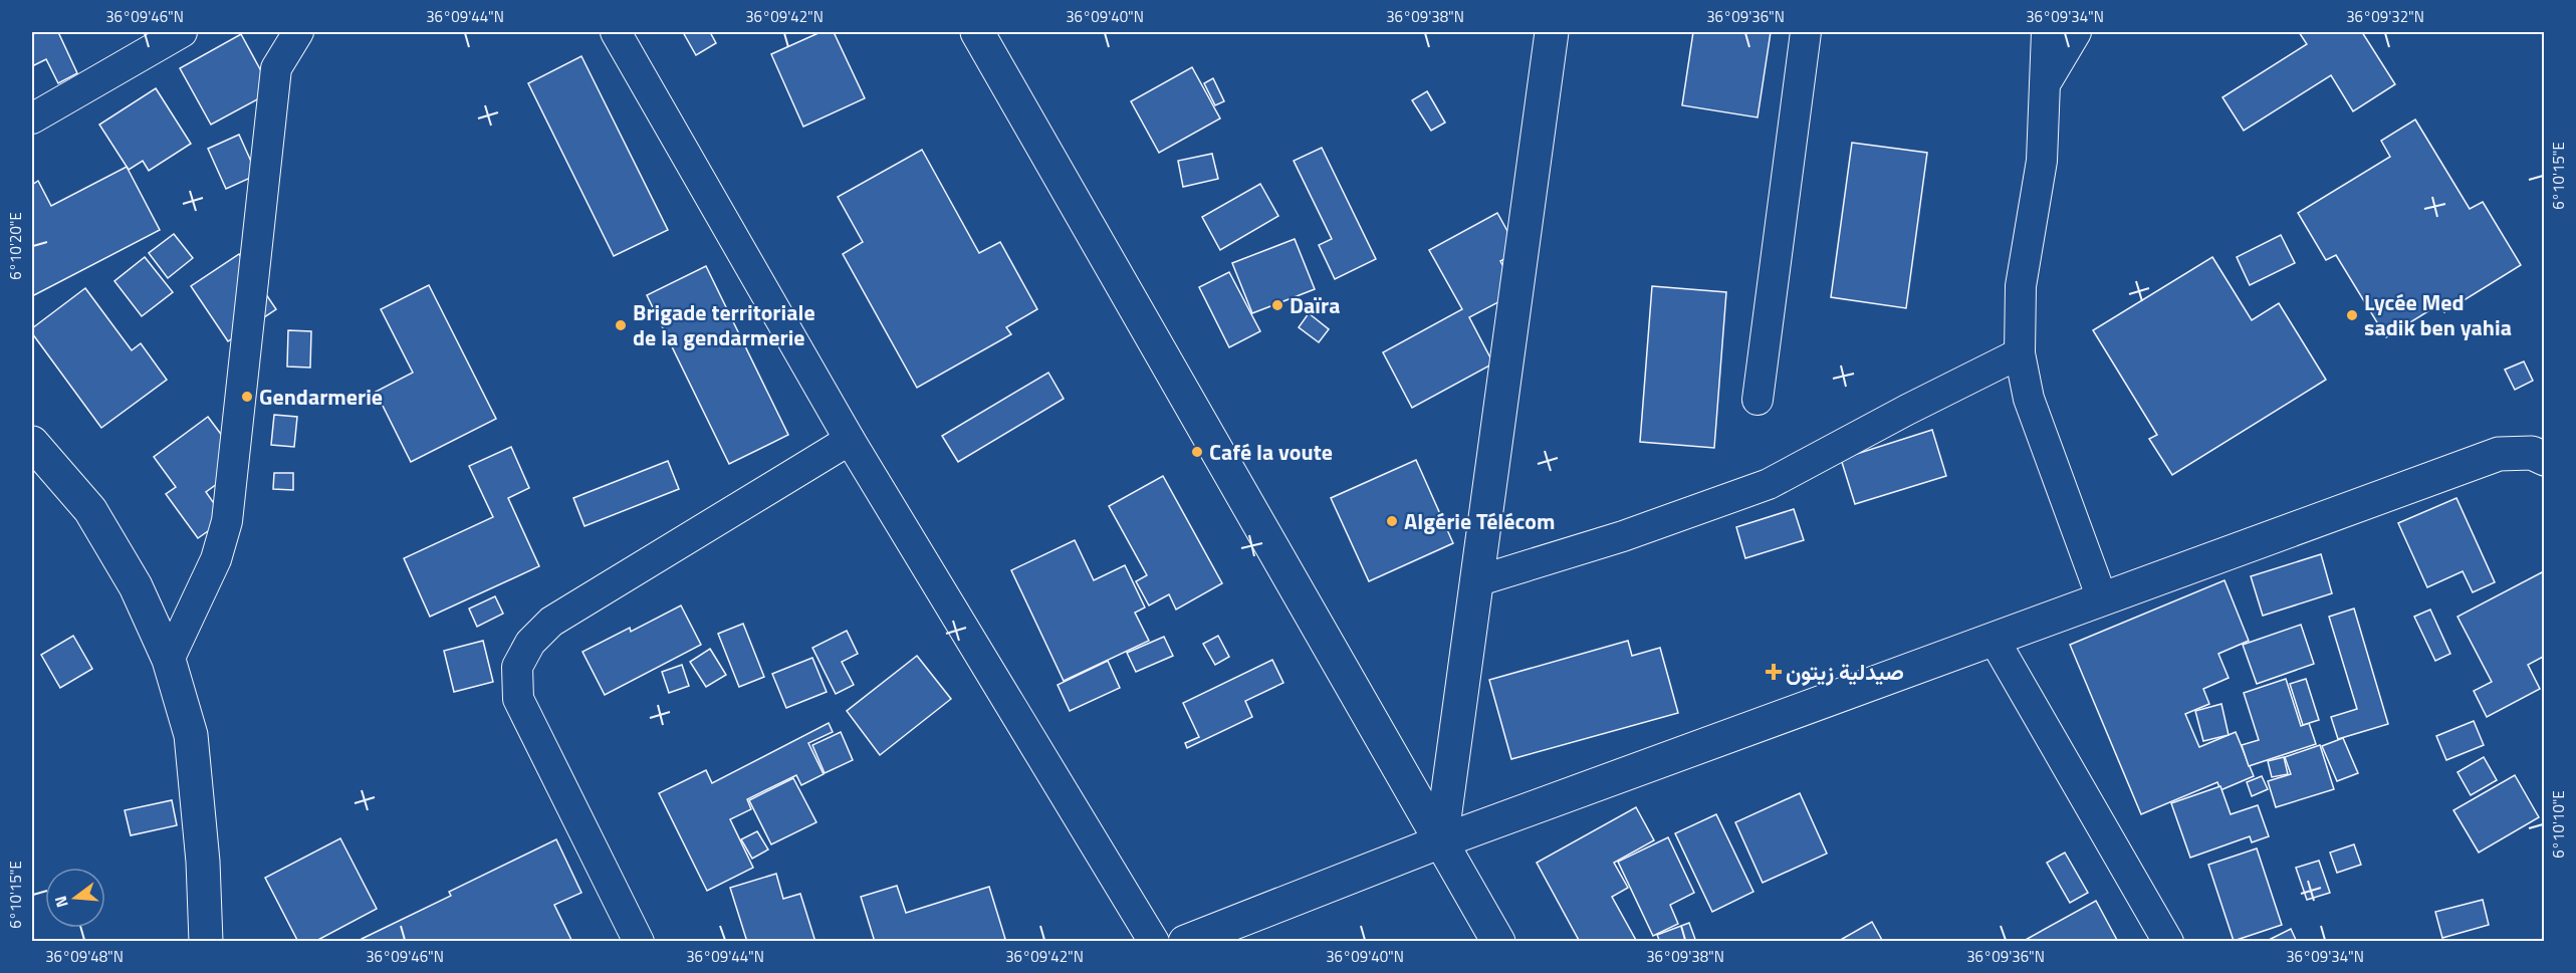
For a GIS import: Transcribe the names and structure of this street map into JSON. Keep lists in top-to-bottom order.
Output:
{
  "places": {
    "other": [
      "Daïra",
      "Lycée Med sadik ben yahia",
      "Brigade territoriale de la gendarmerie",
      "Gendarmerie",
      "Café la voute",
      "Algérie Télécom"
    ],
    "health": ["صيدلية زيتون"]
  },
  "north": "left",
  "coordinates": [
    "36°09'46\"N",
    "36°09'44\"N",
    "36°09'42\"N",
    "36°09'40\"N",
    "36°09'38\"N",
    "36°09'36\"N",
    "36°09'34\"N",
    "36°09'32\"N",
    "6°10'15\"E",
    "6°10'20\"E",
    "6°10'10\"E",
    "36°09'48\"N"
  ]
}
